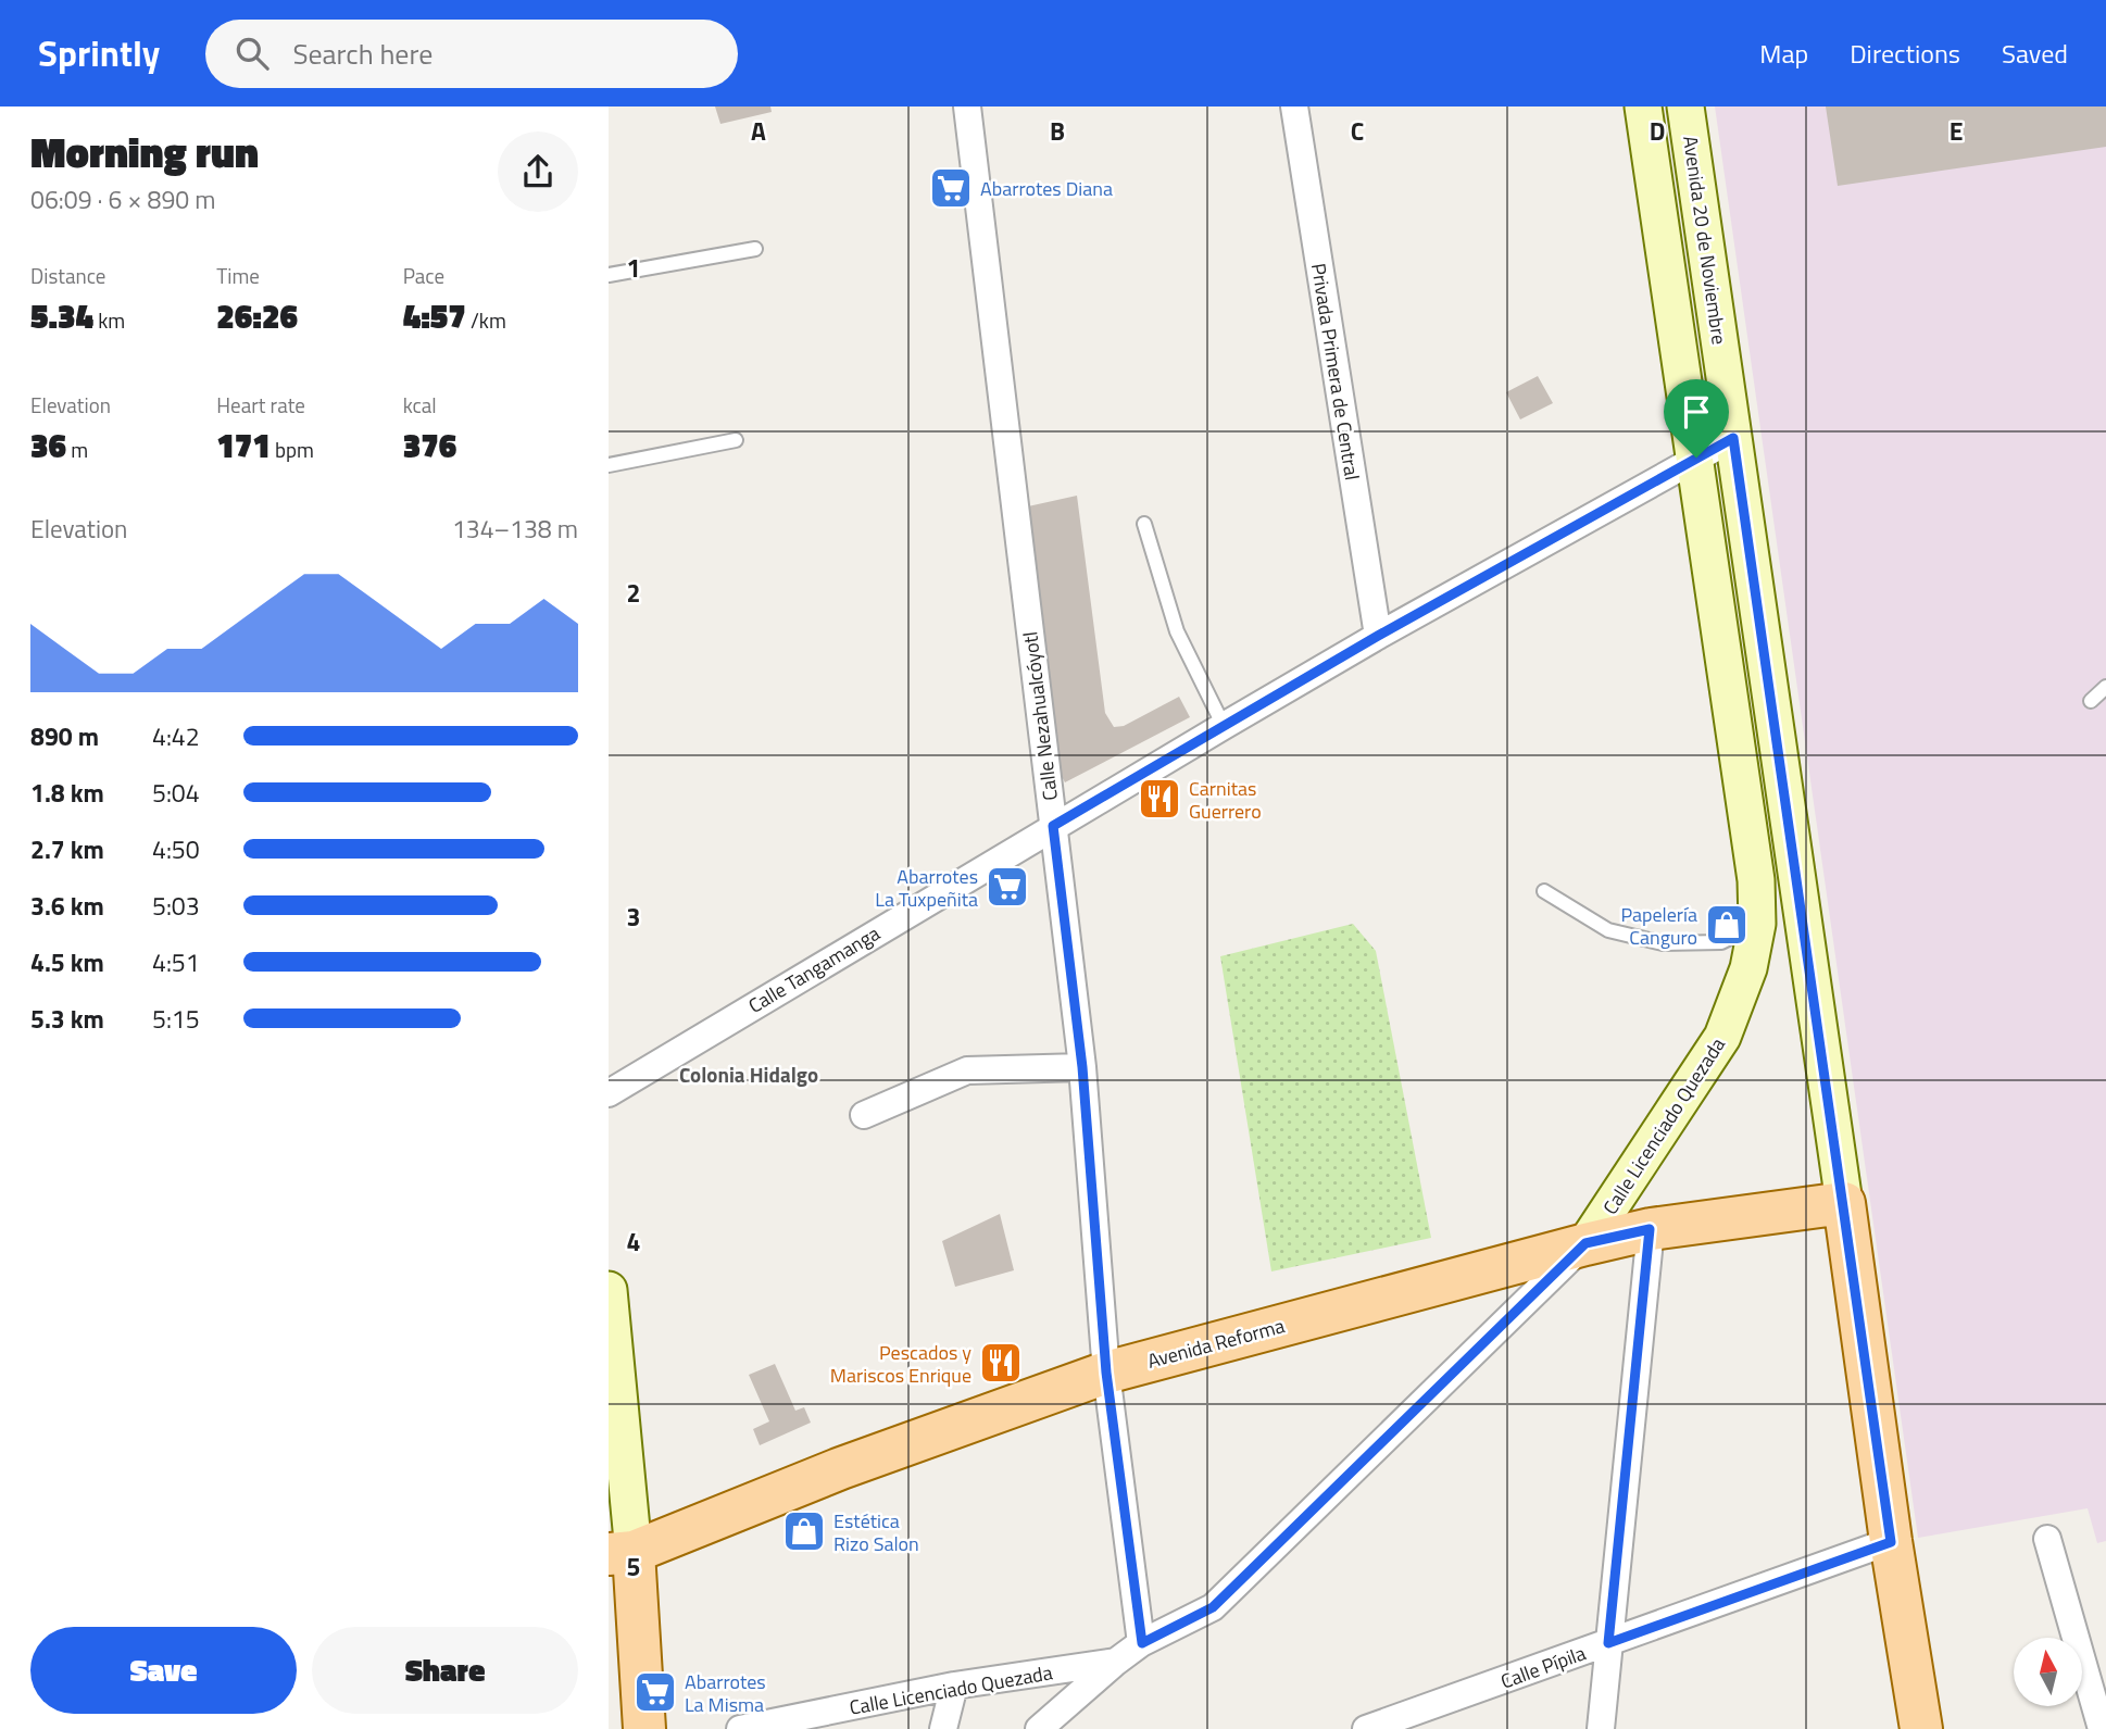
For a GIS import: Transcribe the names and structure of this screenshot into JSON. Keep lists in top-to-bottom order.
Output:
{
  "streets": {
    "main road": ["Avenida 20 de Noviembre", "Calle Licenciado Quezada", "Avenida Reforma"],
    "street": [
      "Privada Primera de Central",
      "Calle Nezahualcóyotl",
      "Calle Tangamanga",
      "Calle Pípila"
    ]
  },
  "crossings": [
    ["Avenida 20 de Noviembre", "Calle Tangamanga"],
    ["Avenida 20 de Noviembre", "Avenida Reforma"],
    ["Avenida 20 de Noviembre", "Calle Pípila"],
    ["Privada Primera de Central", "Calle Tangamanga"],
    ["Calle Nezahualcóyotl", "Calle Tangamanga"],
    ["Calle Nezahualcóyotl", "Calle Licenciado Quezada"],
    ["Calle Nezahualcóyotl", "Avenida Reforma"],
    ["Calle Licenciado Quezada", "Avenida Reforma"]
  ],
  "districts": ["Colonia Hidalgo"],
  "places": {
    "supermarket": ["Abarrotes Diana", "Abarrotes La Tuxpeñita", "Abarrotes La Misma"],
    "restaurant": ["Carnitas Guerrero", "Pescados y Mariscos Enrique"],
    "shop": ["Papelería Canguro", "Estética Rizo Salon"]
  },
  "north": "top",
  "page": {
    "header": "Sprintly",
    "search": "Search here",
    "nav": ["Map", "Directions", "Saved"],
    "heading": ["Morning run", "06:09 · 6 × 890 m"],
    "stats": [
      ["Distance", "5.34 km"],
      ["Time", "26:26"],
      ["Pace", "4:57 /km"],
      ["Elevation", "36 m"],
      ["Heart rate", "171 bpm"],
      ["kcal", "376"]
    ],
    "chart": ["Elevation", "134–138 m"],
    "list": [
      {
        "name": "890 m",
        "note": "4:42"
      },
      {
        "name": "1.8 km",
        "note": "5:04"
      },
      {
        "name": "2.7 km",
        "note": "4:50"
      },
      {
        "name": "3.6 km",
        "note": "5:03"
      },
      {
        "name": "4.5 km",
        "note": "4:51"
      },
      {
        "name": "5.3 km",
        "note": "5:15"
      }
    ],
    "buttons": ["Save", "Share"]
  },
  "grid": {
    "columns": [
      "A",
      "B",
      "C",
      "D",
      "E"
    ],
    "rows": [
      "1",
      "2",
      "3",
      "4",
      "5"
    ]
  }
}
